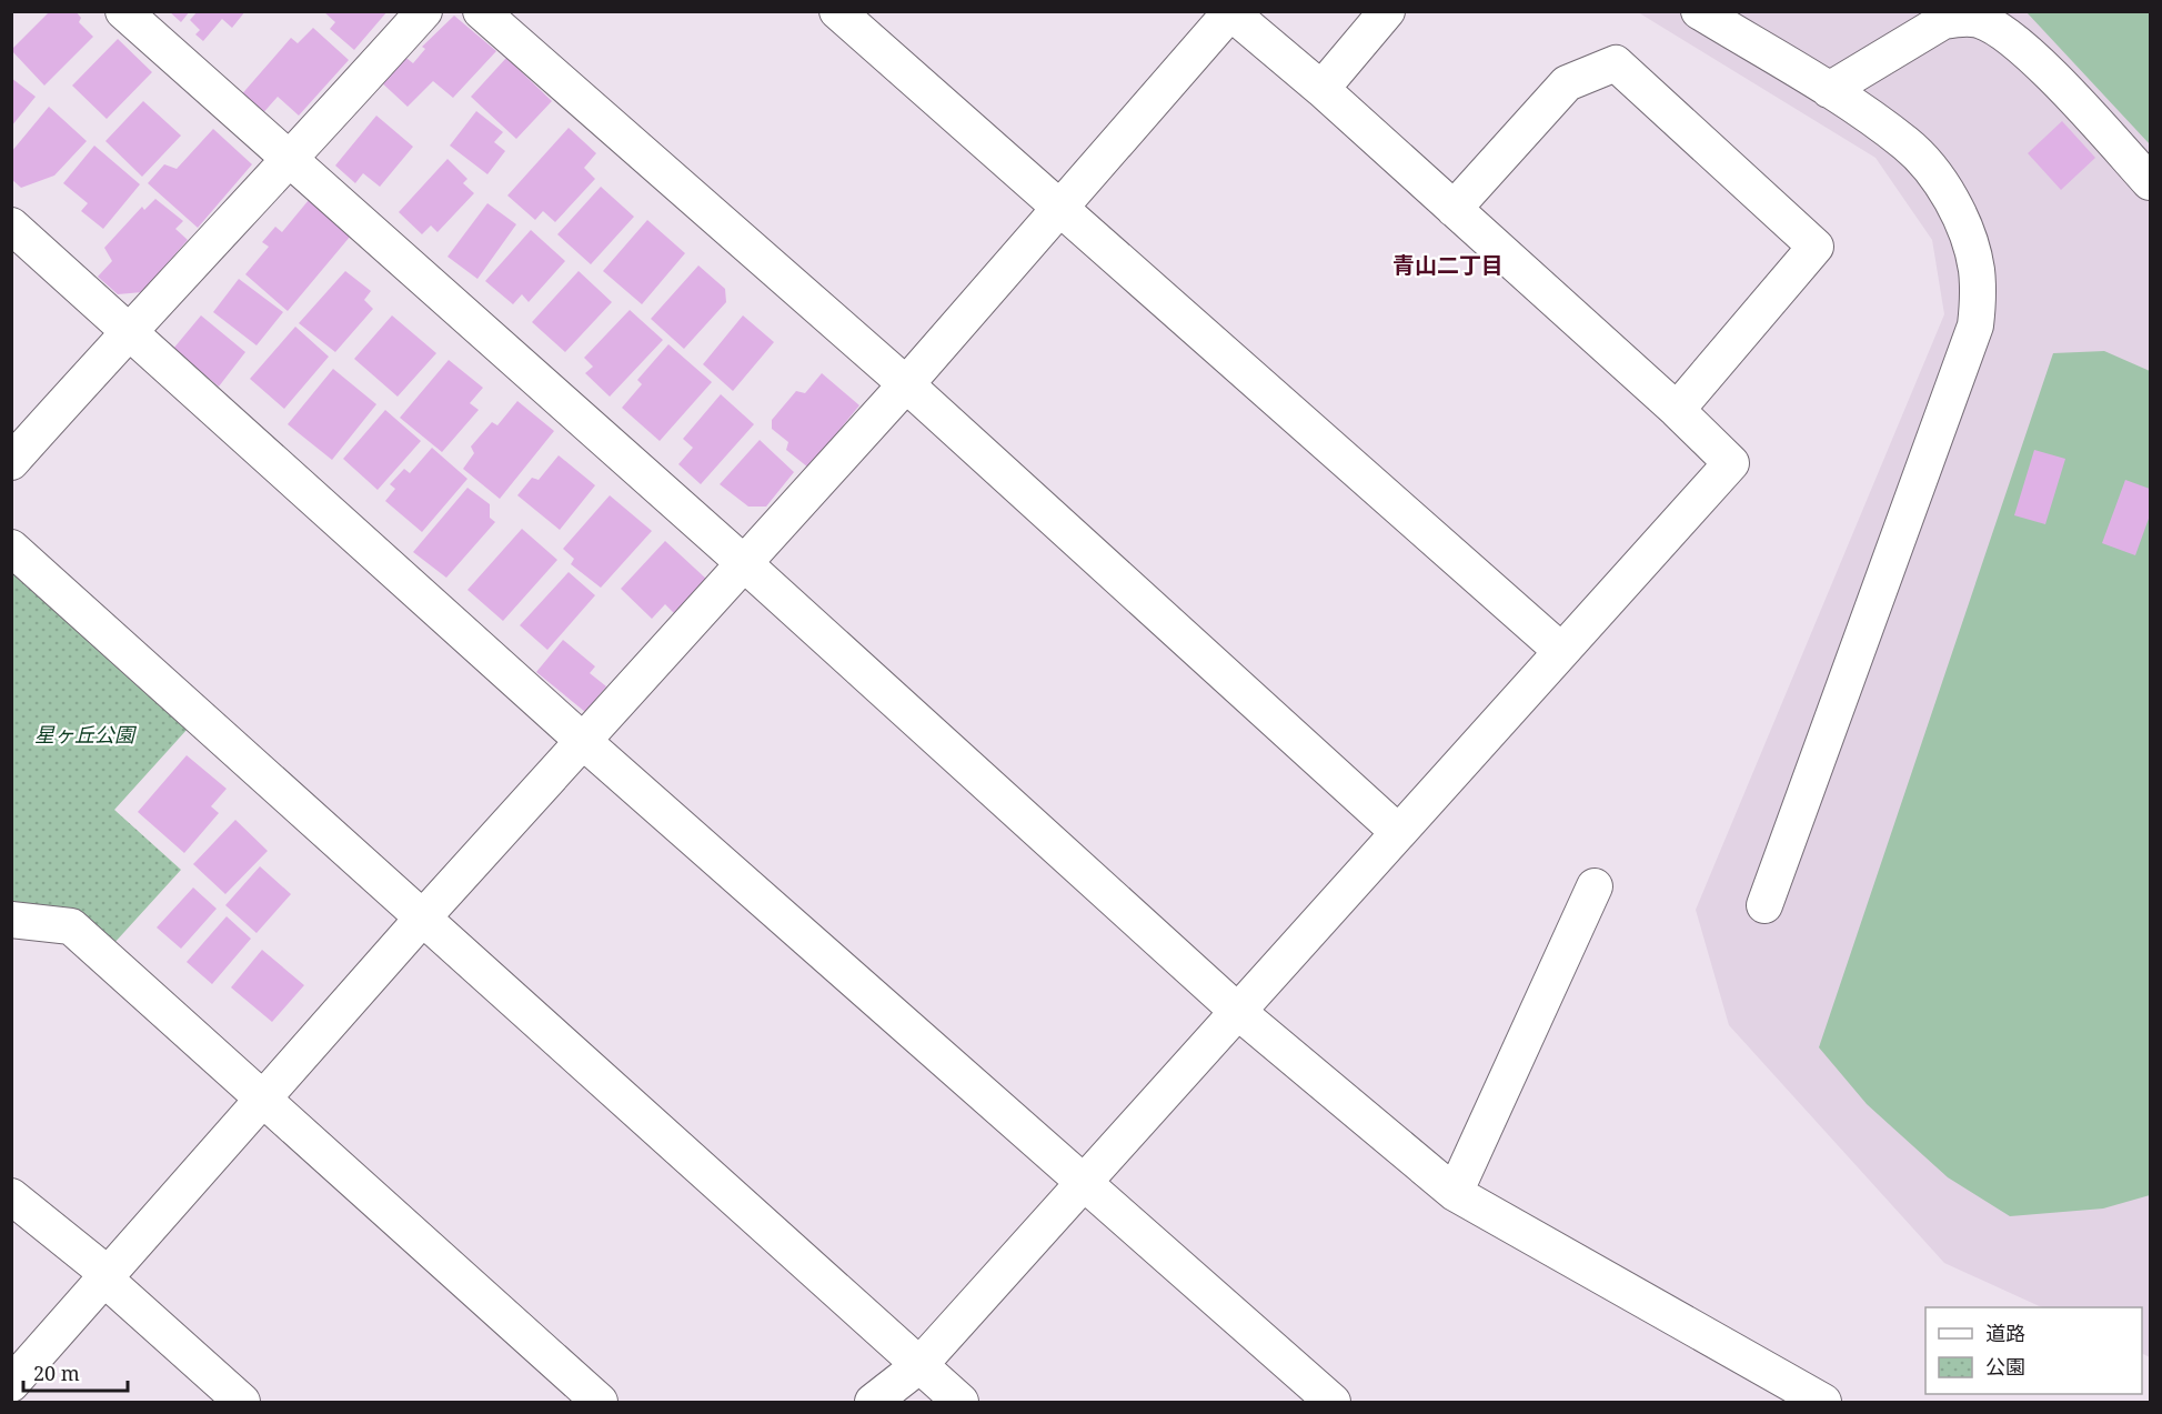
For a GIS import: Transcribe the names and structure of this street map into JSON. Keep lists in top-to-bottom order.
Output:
{
  "districts": ["青山二丁目"],
  "parks": ["星ヶ丘公園"],
  "legend": ["道路", "公園"],
  "scale_bar": "20 m"
}
